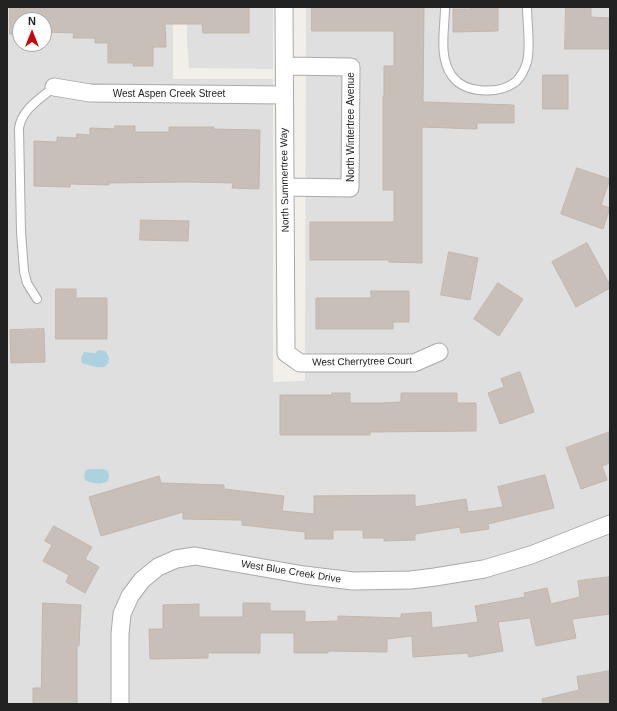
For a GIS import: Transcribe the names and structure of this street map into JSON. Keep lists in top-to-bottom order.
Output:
{
  "streets": {
    "street": [
      "West Aspen Creek Street",
      "North Wintertree Avenue",
      "North Summertree Way",
      "West Cherrytree Court",
      "West Blue Creek Drive"
    ]
  },
  "crossings": [
    ["West Aspen Creek Street", "North Summertree Way"],
    ["North Wintertree Avenue", "North Summertree Way"],
    ["North Summertree Way", "West Cherrytree Court"]
  ],
  "north": "top"
}
